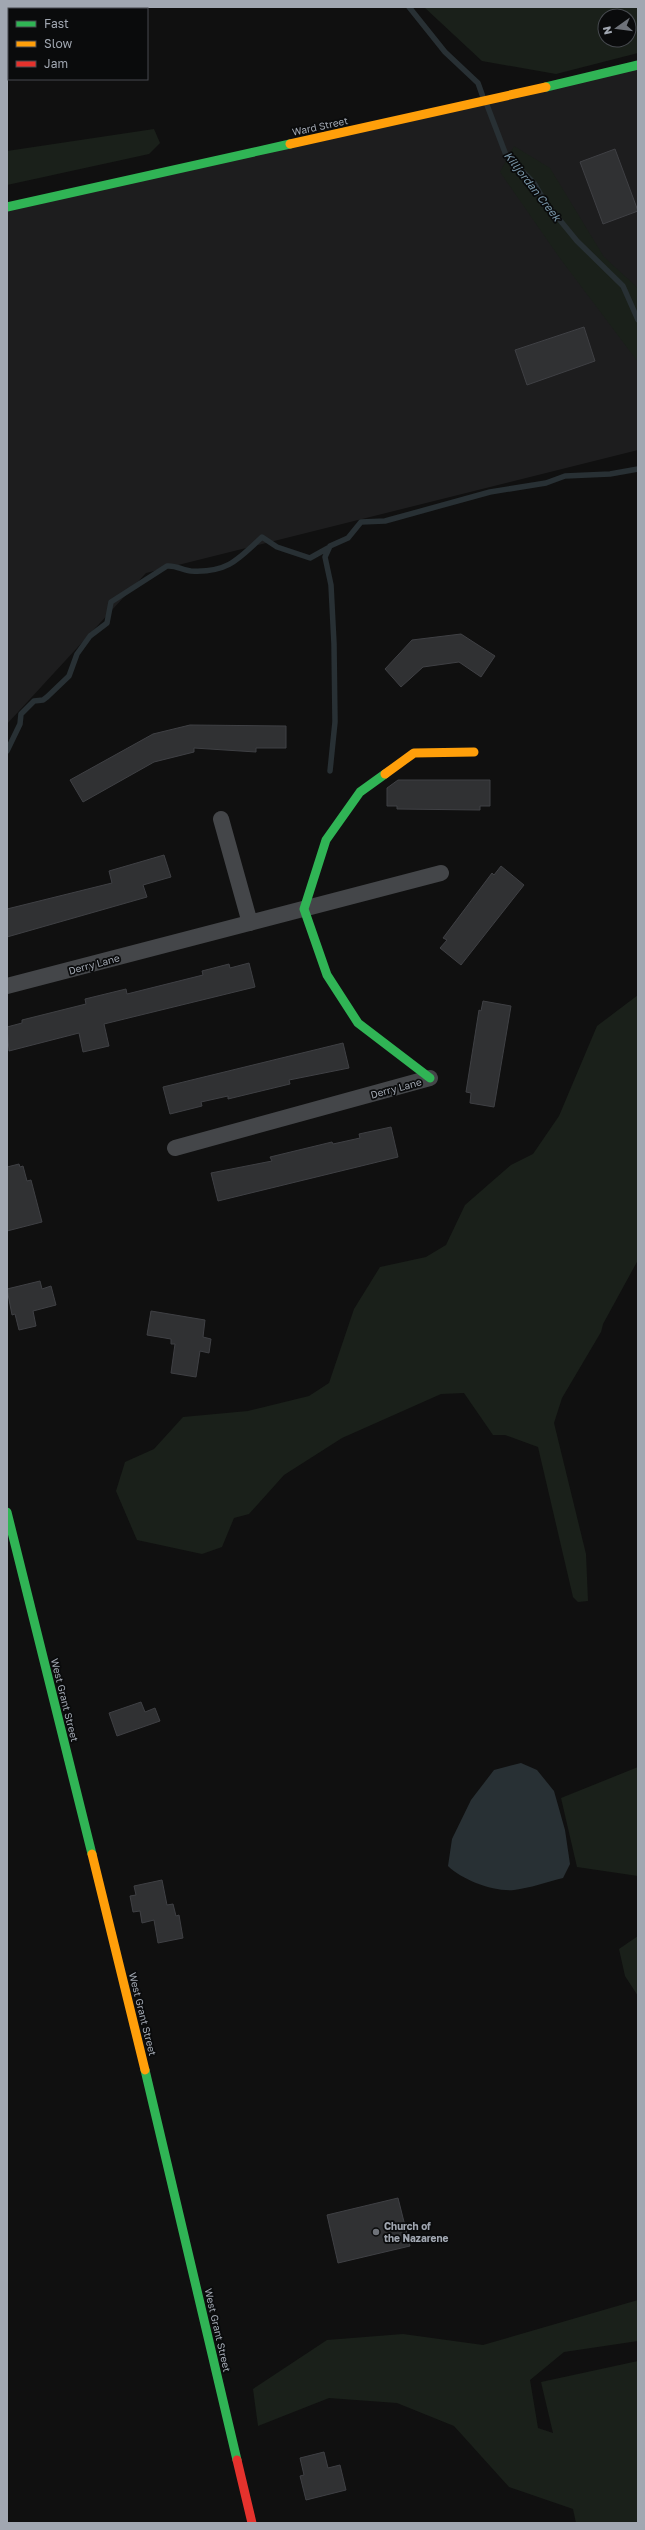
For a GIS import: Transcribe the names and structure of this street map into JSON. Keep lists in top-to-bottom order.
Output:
{
  "streets": {
    "street": ["Ward Street", "Derry Lane", "West Grant Street"]
  },
  "water": ["Killjordan Creek"],
  "places": ["Church of the Nazarene"],
  "legend": ["Fast", "Slow", "Jam"],
  "north": "left"
}
